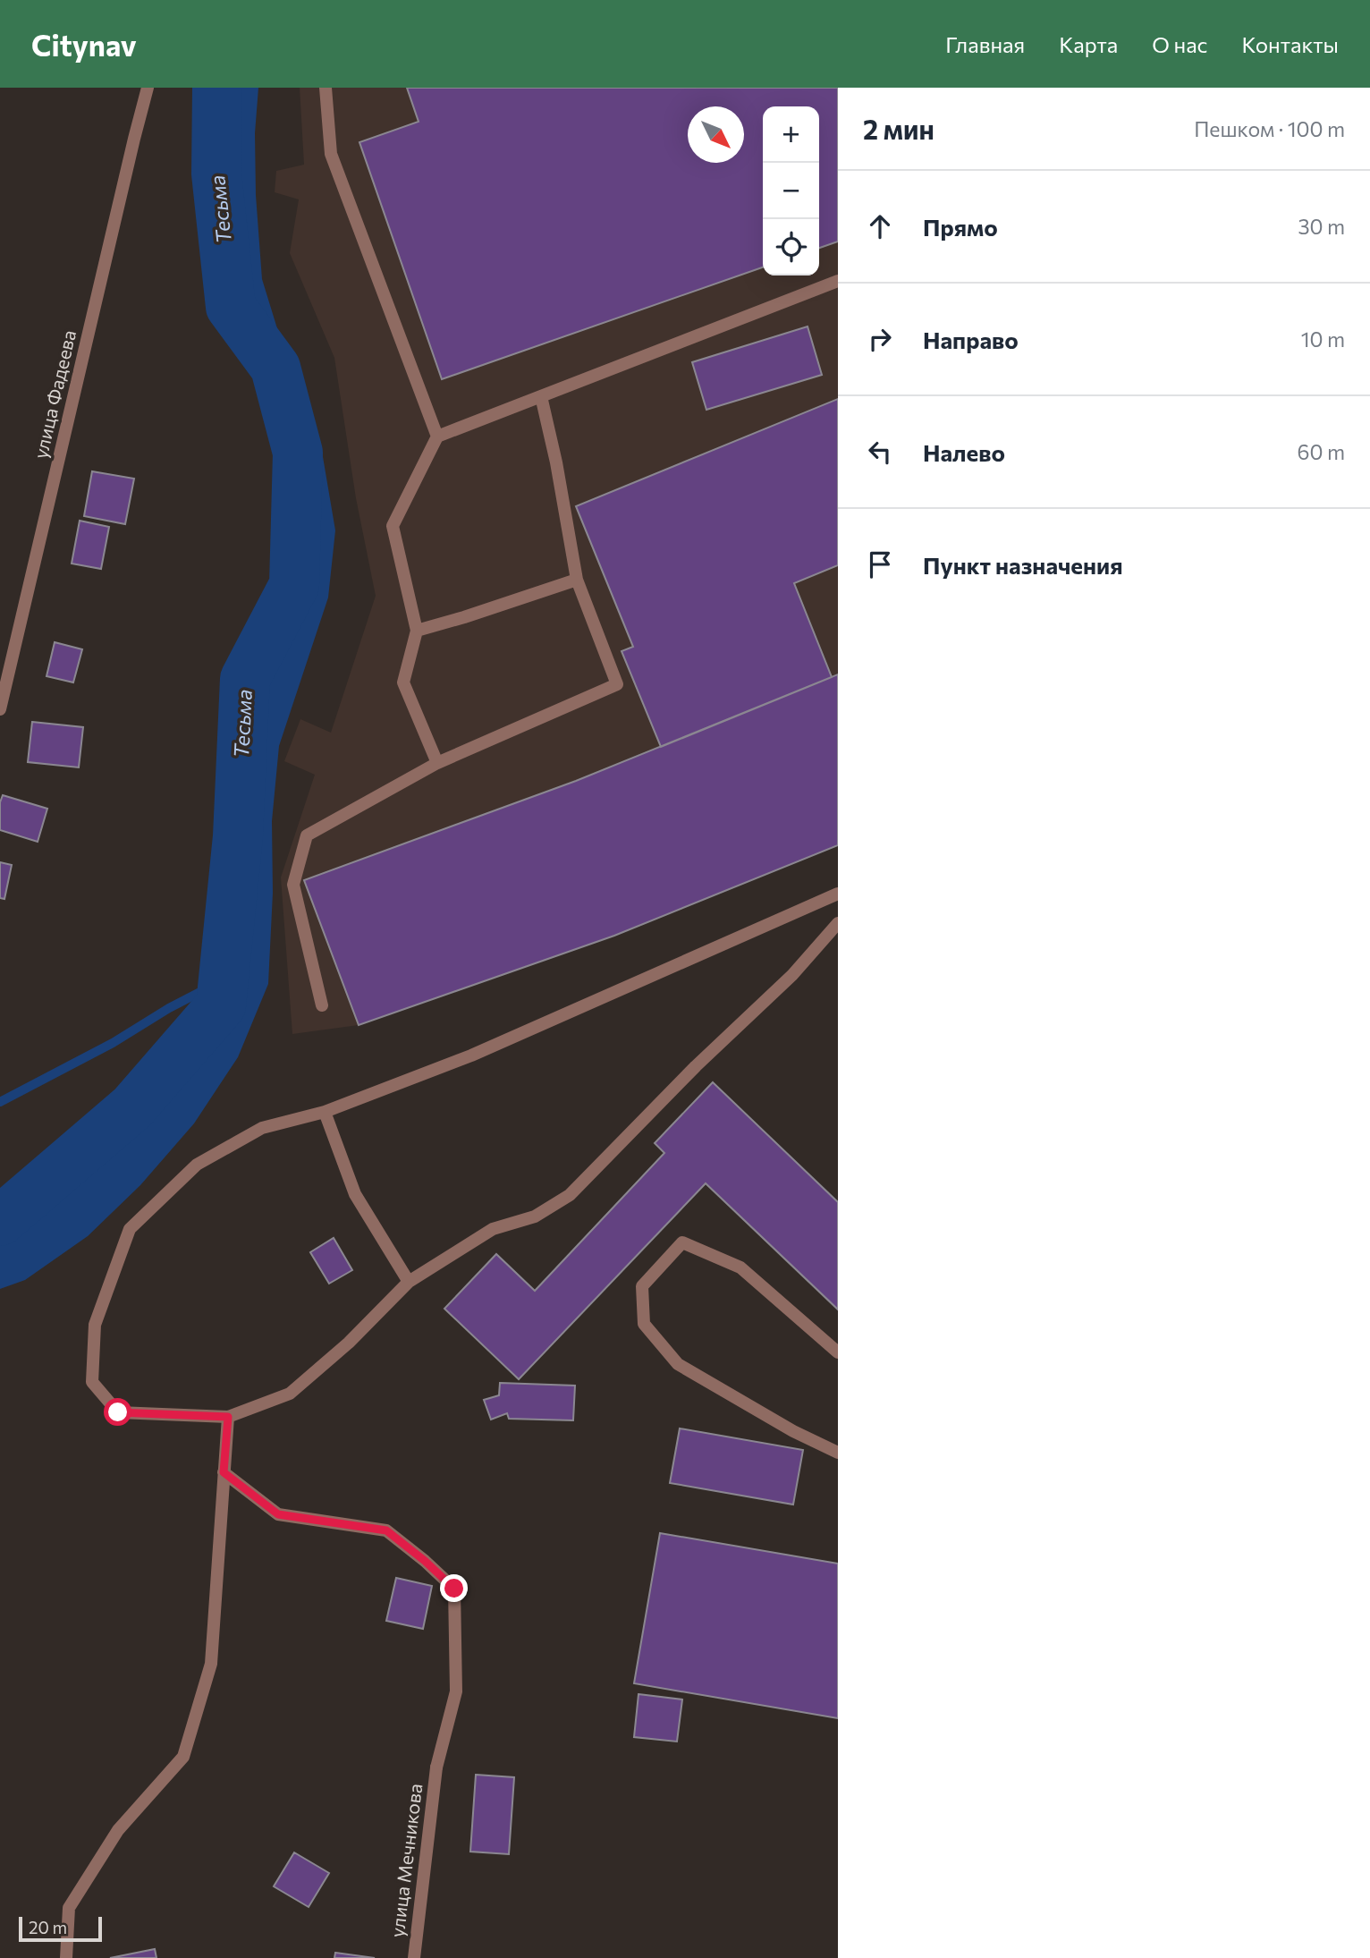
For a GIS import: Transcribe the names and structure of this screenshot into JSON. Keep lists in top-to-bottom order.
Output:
{
  "streets": {
    "street": ["улица Фадеева", "улица Мечникова"]
  },
  "water": ["Тесьма"],
  "scale_bar": "20 m",
  "north": "bottom right",
  "page": {
    "header": "Citynav",
    "nav": [
      "Главная",
      "Карта",
      "О нас",
      "Контакты"
    ],
    "heading": ["2 мин", "Пешком · 100 m"],
    "map_buttons": ["+", "−"],
    "list": [
      ["Прямо", "30 m"],
      ["Направо", "10 m"],
      ["Налево", "60 m"],
      "Пункт назначения"
    ],
    "scale": "20 m"
  }
}
